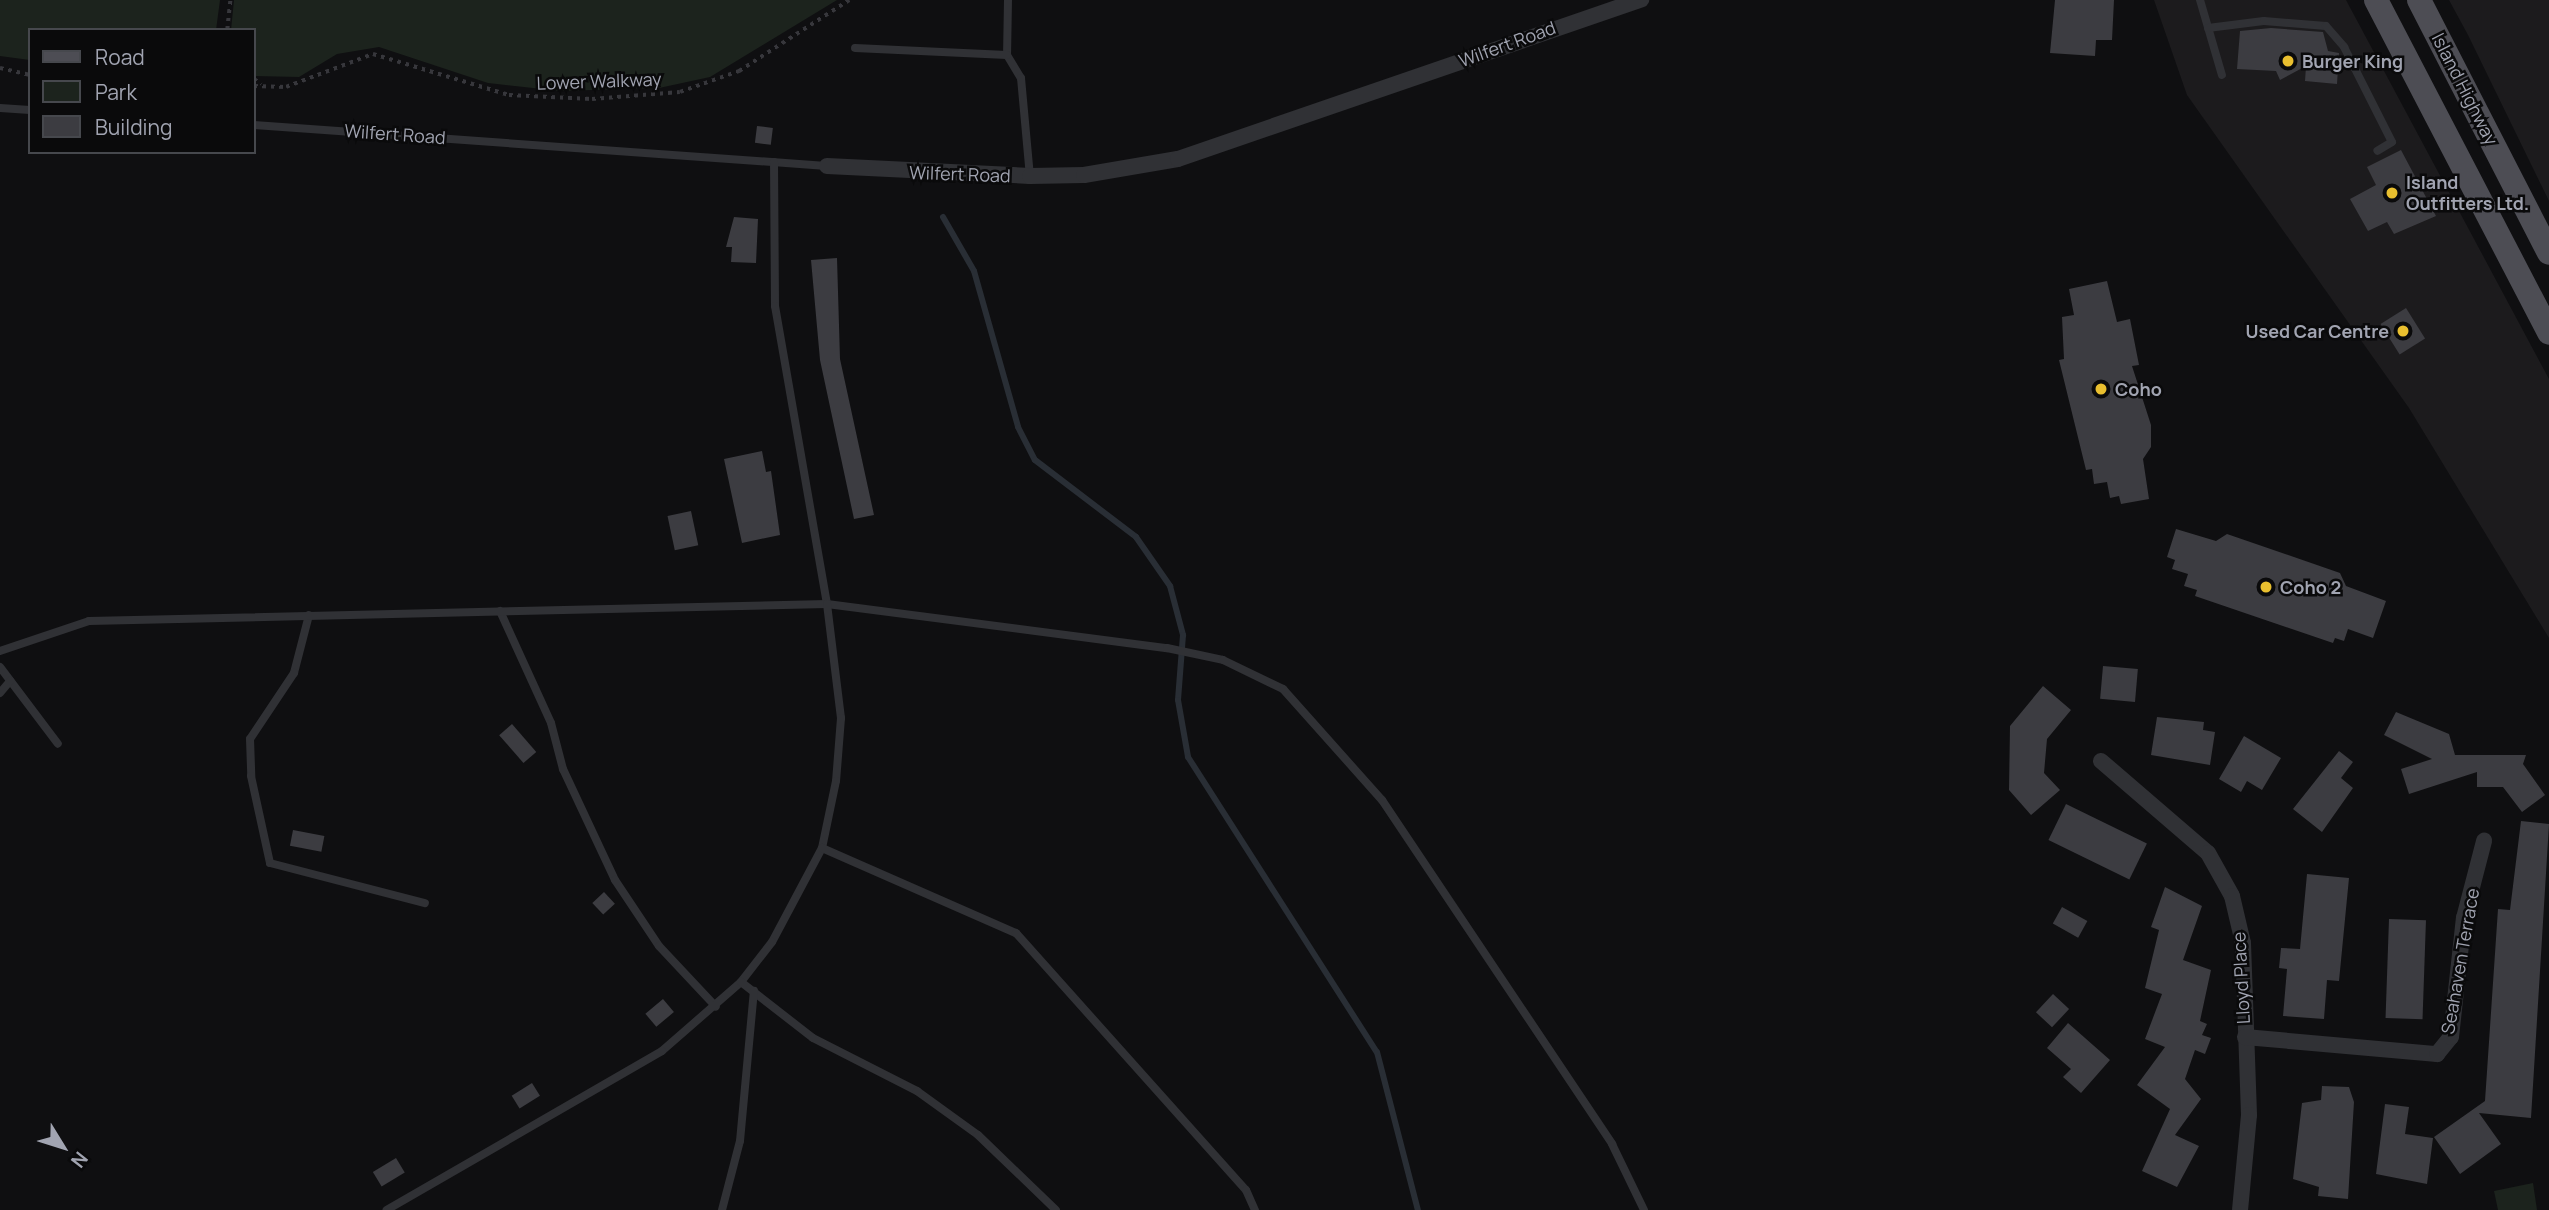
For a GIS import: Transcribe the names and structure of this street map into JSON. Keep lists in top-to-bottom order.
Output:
{
  "streets": {
    "main road": ["Island Highway"],
    "street": ["Wilfert Road", "Seahaven Terrace", "Lloyd Place"],
    "path": ["Lower Walkway"]
  },
  "crossings": [
    ["Seahaven Terrace", "Lloyd Place"]
  ],
  "places": [
    "Burger King",
    "Island Outfitters Ltd.",
    "Used Car Centre",
    "Coho",
    "Coho 2"
  ],
  "legend": ["Road", "Park", "Building"],
  "north": "bottom right"
}
